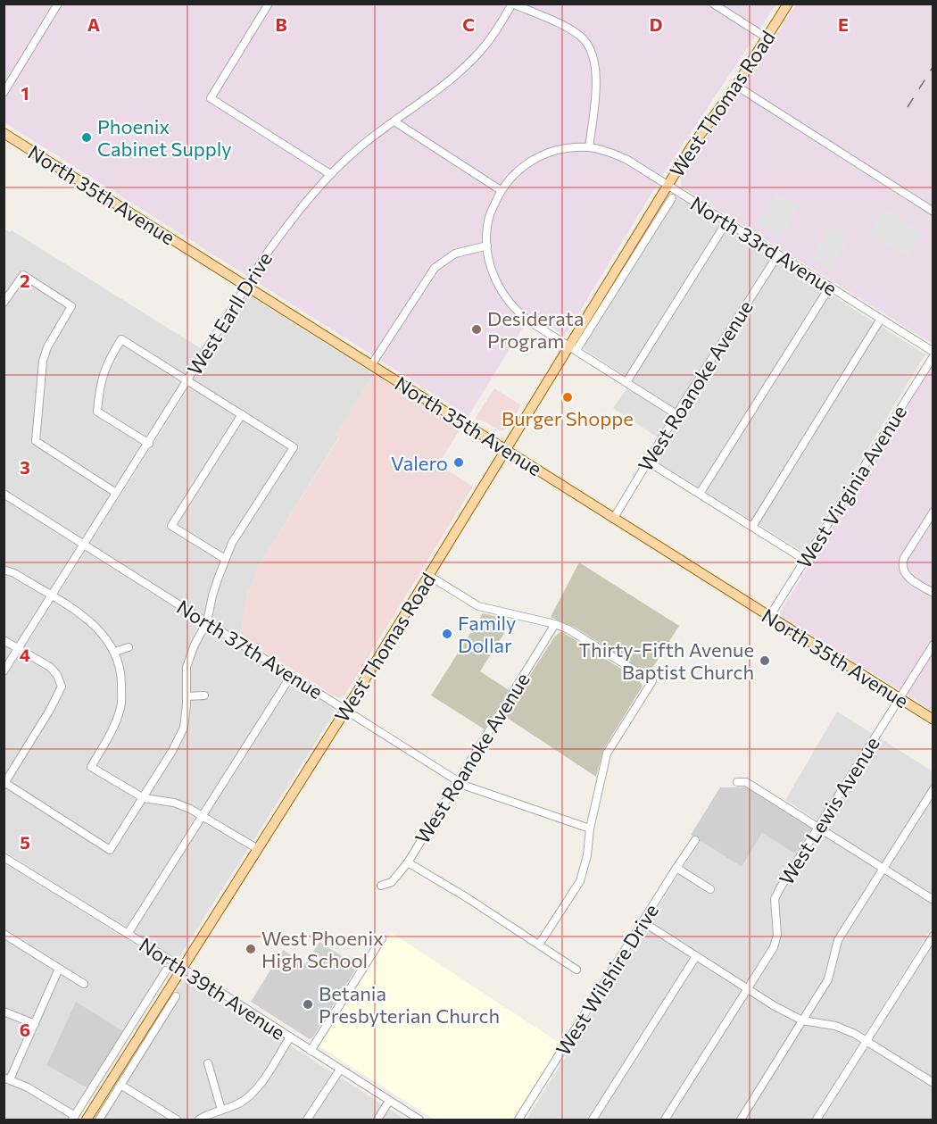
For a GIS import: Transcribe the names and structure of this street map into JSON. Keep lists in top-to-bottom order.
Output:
{
  "streets": {
    "main road": ["West Thomas Road", "North 35th Avenue"],
    "street": [
      "North 33rd Avenue",
      "West Earll Drive",
      "West Roanoke Avenue",
      "West Virginia Avenue",
      "North 37th Avenue",
      "West Lewis Avenue",
      "West Wilshire Drive",
      "North 39th Avenue"
    ]
  },
  "crossings": [
    ["West Thomas Road", "North 35th Avenue"],
    ["West Thomas Road", "North 33rd Avenue"],
    ["West Thomas Road", "North 37th Avenue"],
    ["West Thomas Road", "North 39th Avenue"],
    ["North 35th Avenue", "West Earll Drive"],
    ["North 35th Avenue", "West Roanoke Avenue"],
    ["North 35th Avenue", "West Virginia Avenue"],
    ["North 35th Avenue", "West Lewis Avenue"],
    ["North 33rd Avenue", "West Roanoke Avenue"],
    ["West Earll Drive", "North 37th Avenue"],
    ["West Roanoke Avenue", "North 37th Avenue"]
  ],
  "places": [
    "Phoenix Cabinet Supply",
    "Desiderata Program",
    "Burger Shoppe",
    "Valero",
    "Family Dollar",
    "Thirty-Fifth Avenue Baptist Church",
    "West Phoenix High School",
    "Betania Presbyterian Church"
  ],
  "grid": {
    "columns": [
      "A",
      "B",
      "C",
      "D",
      "E"
    ],
    "rows": [
      "1",
      "2",
      "3",
      "4",
      "5",
      "6"
    ]
  }
}
